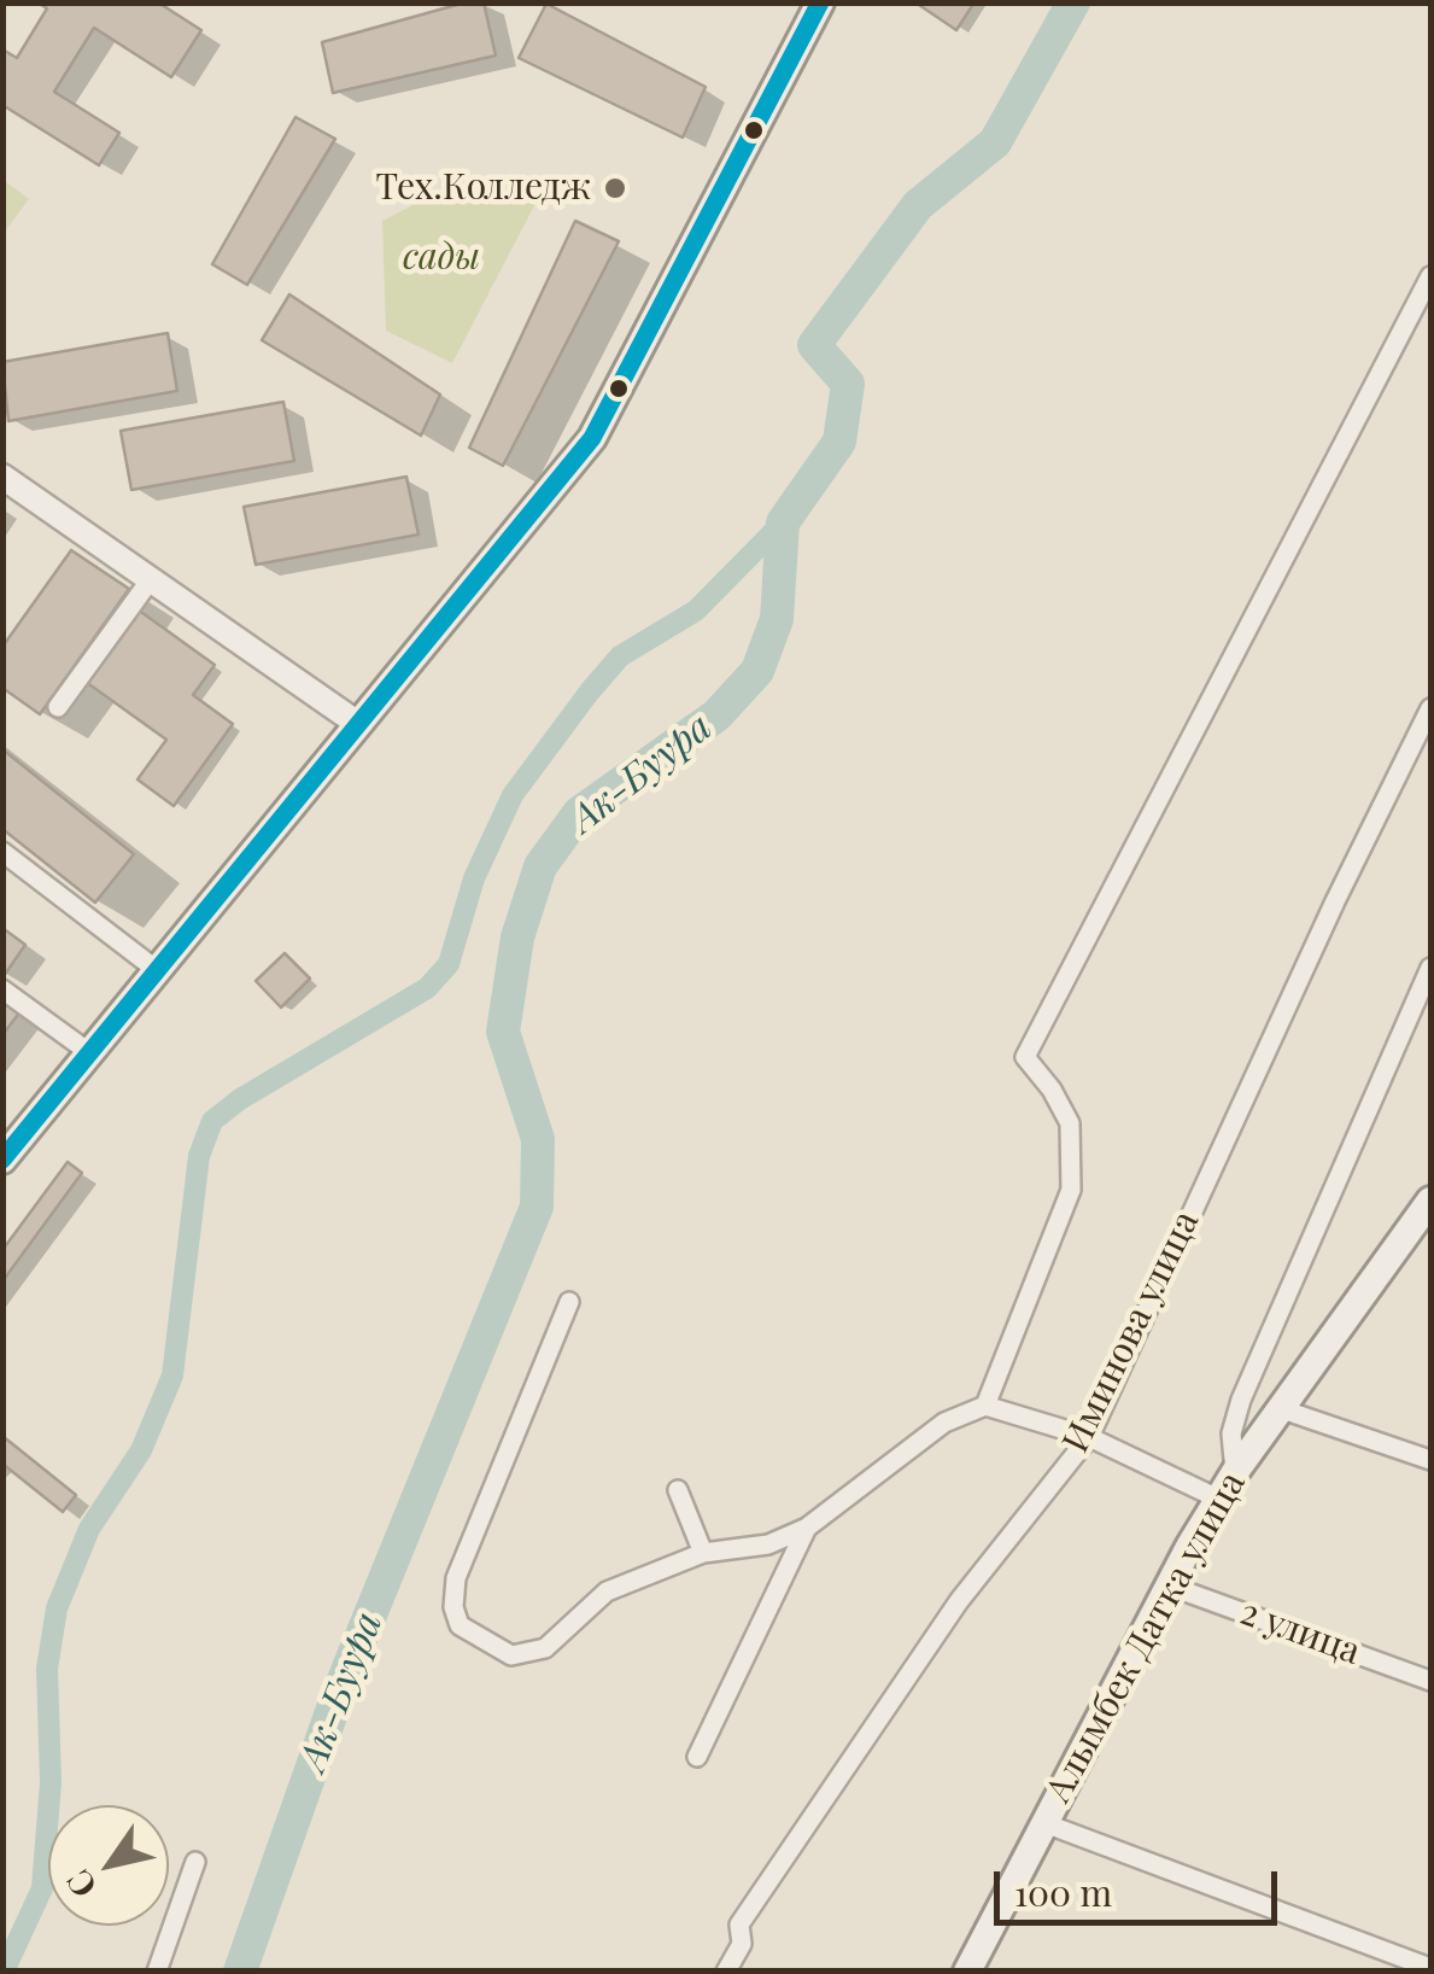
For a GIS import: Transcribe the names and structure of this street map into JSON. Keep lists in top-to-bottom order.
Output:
{
  "streets": {
    "main road": ["Алымбек Датка улица"],
    "street": ["Иминова улица", "2 улица"]
  },
  "crossings": [
    ["2 улица", "Алымбек Датка улица"]
  ],
  "water": ["Ак-Буура"],
  "parks": ["сады"],
  "places": ["Тех.Колледж"],
  "scale_bar": "100 m",
  "north": "bottom left"
}
